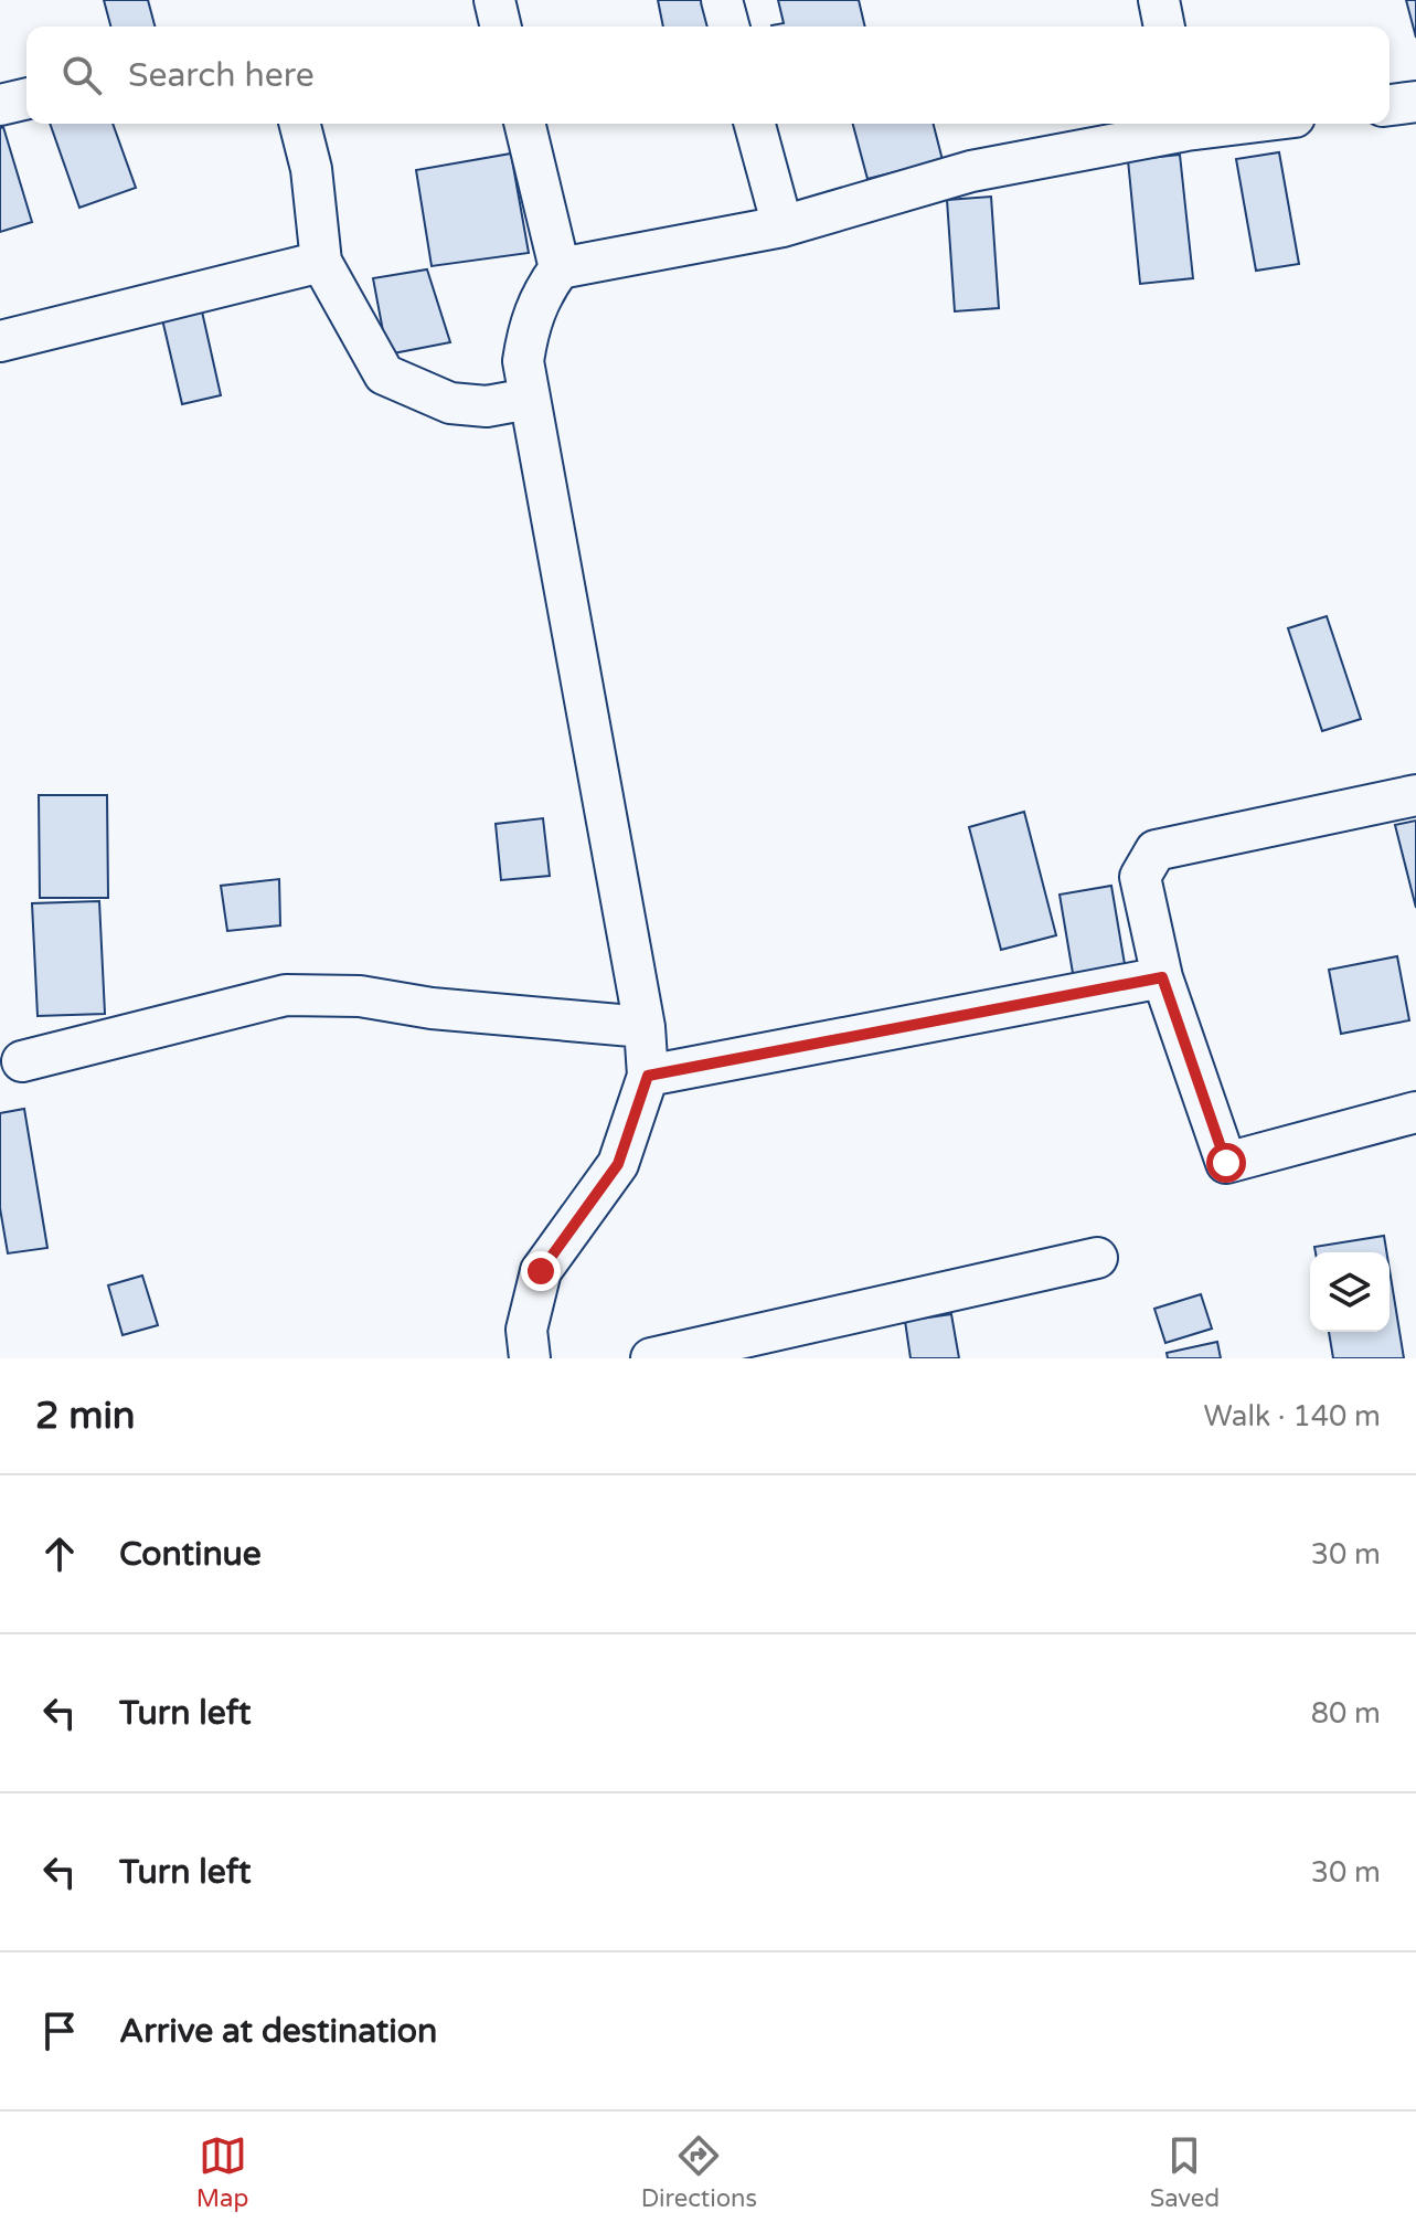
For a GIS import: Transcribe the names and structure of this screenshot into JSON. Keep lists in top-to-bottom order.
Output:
{
  "page": {
    "search": "Search here",
    "heading": ["2 min", "Walk · 140 m"],
    "list": [
      ["Continue", "30 m"],
      ["Turn left", "80 m"],
      ["Turn left", "30 m"],
      "Arrive at destination"
    ],
    "nav": ["Map", "Directions", "Saved"]
  }
}
